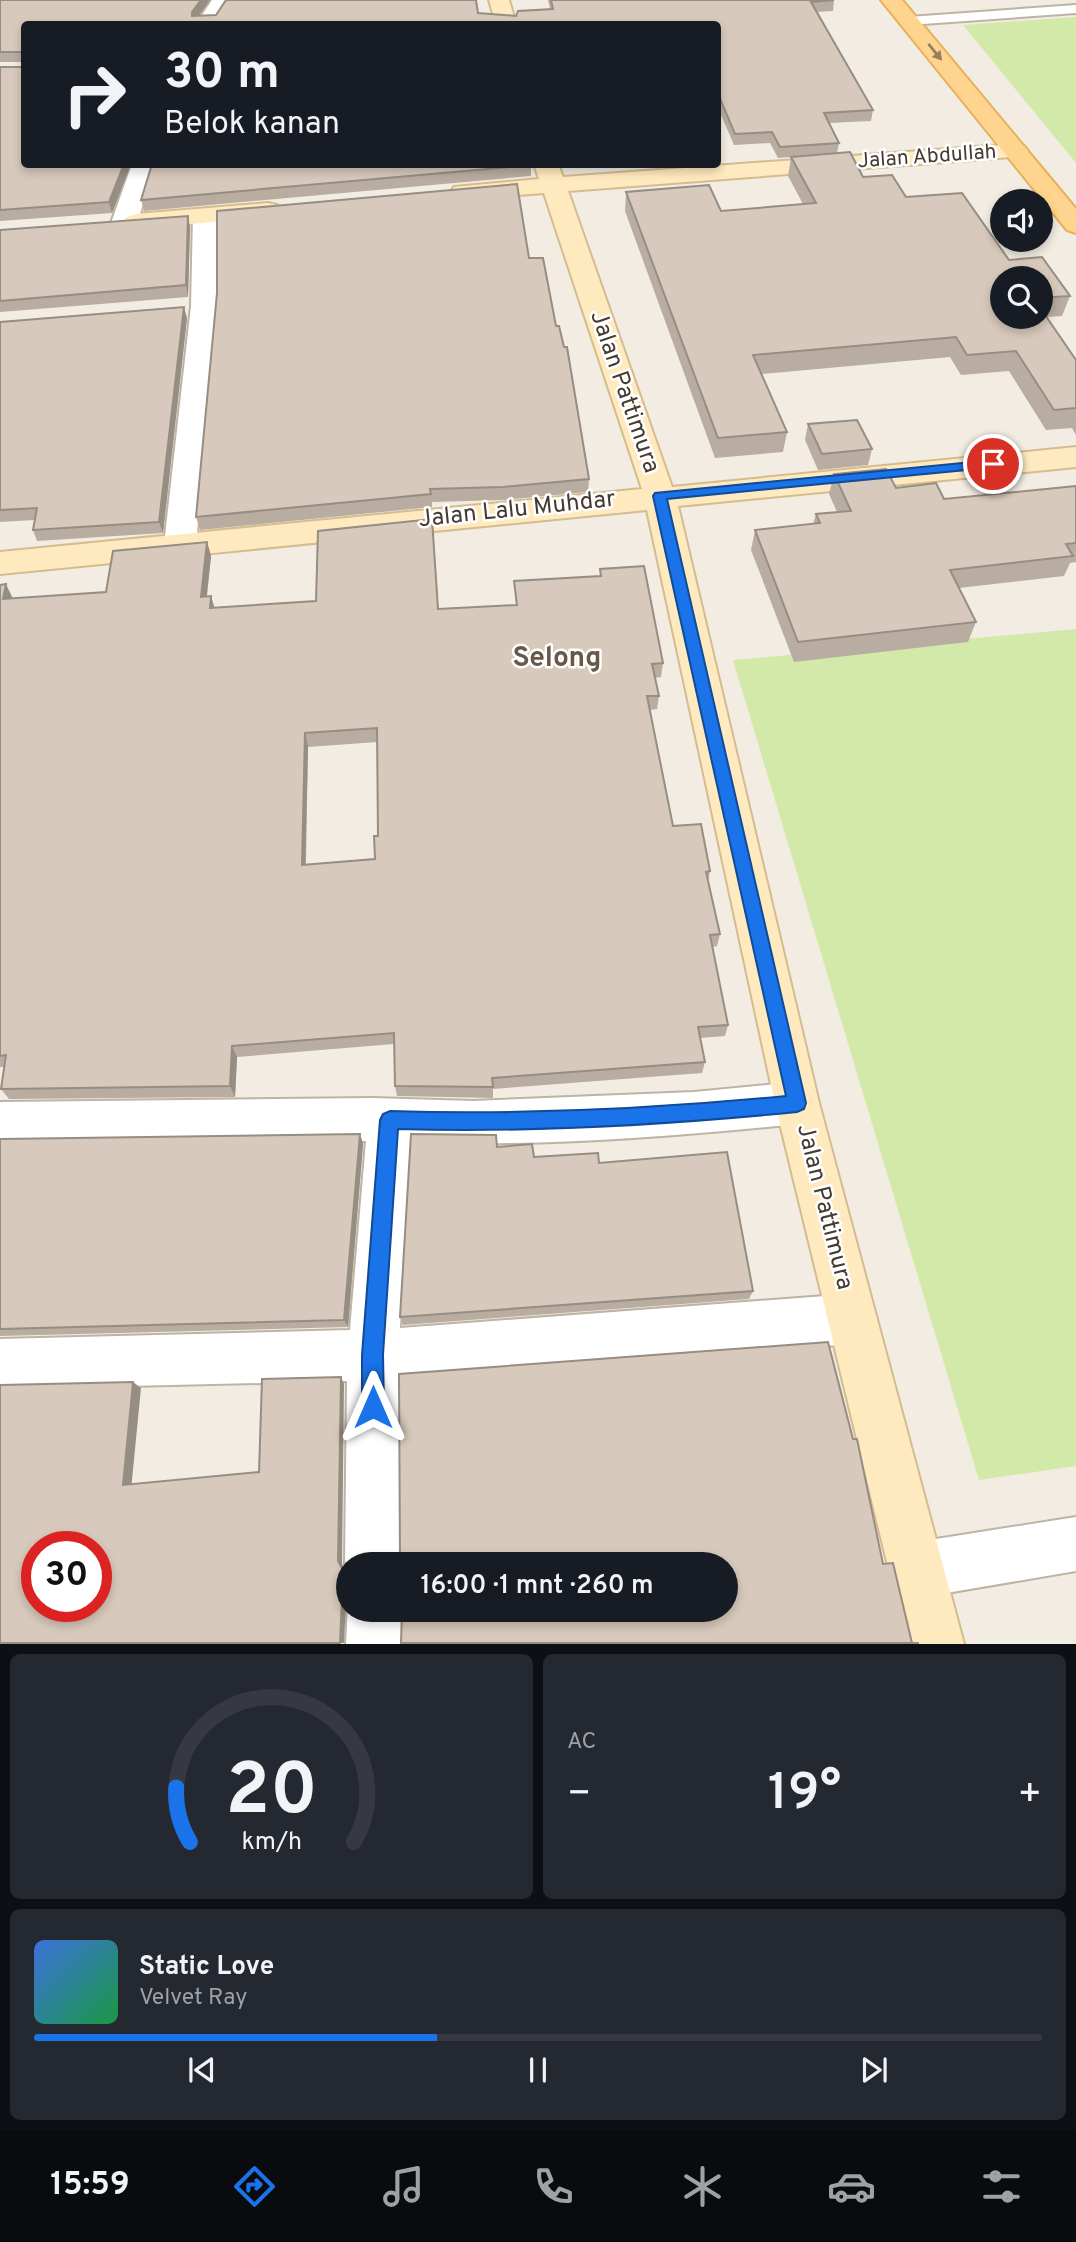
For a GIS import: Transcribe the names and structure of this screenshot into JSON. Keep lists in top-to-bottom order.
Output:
{
  "streets": {
    "street": ["Jalan Abdullah", "Jalan Pattimura", "Jalan Lalu Muhdar"]
  },
  "crossings": [
    ["Jalan Abdullah", "Jalan Pattimura"],
    ["Jalan Pattimura", "Jalan Lalu Muhdar"]
  ],
  "districts": ["Selong"],
  "page": {
    "turn": ["30 m", "Belok kanan"],
    "limit": "30",
    "trip": "16:00 · 1 mnt · 260 m",
    "tile": "AC",
    "heat": ["−", "19°", "+"],
    "song": ["Static Love", "Velvet Ray"],
    "tabs": "15:59",
    "gauge": ["20", "km/h"]
  }
}
